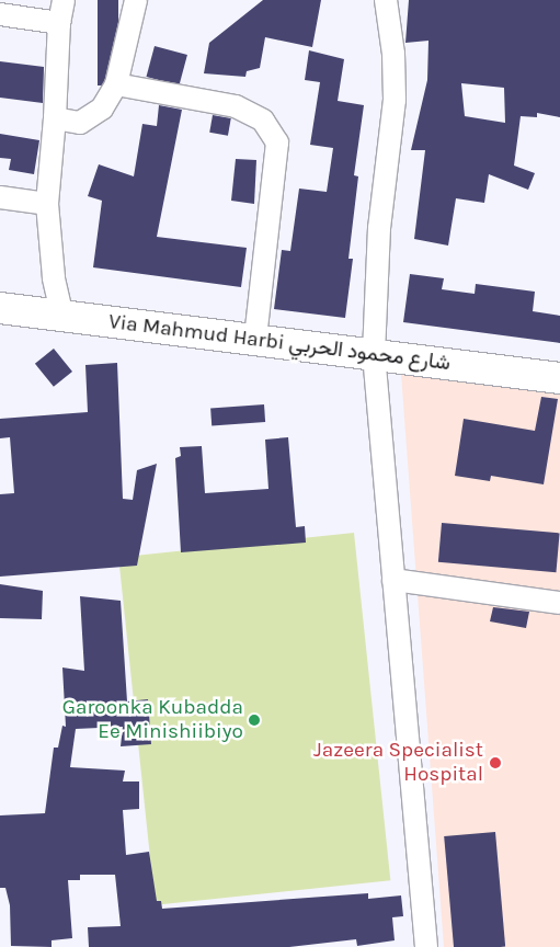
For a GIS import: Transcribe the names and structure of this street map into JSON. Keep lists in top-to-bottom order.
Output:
{
  "streets": {
    "street": ["Via Mahmud Harbi شارع محمود الحربي"]
  },
  "places": ["Garoonka Kubadda Ee Minishiibiyo", "Jazeera Specialist Hospital"]
}
